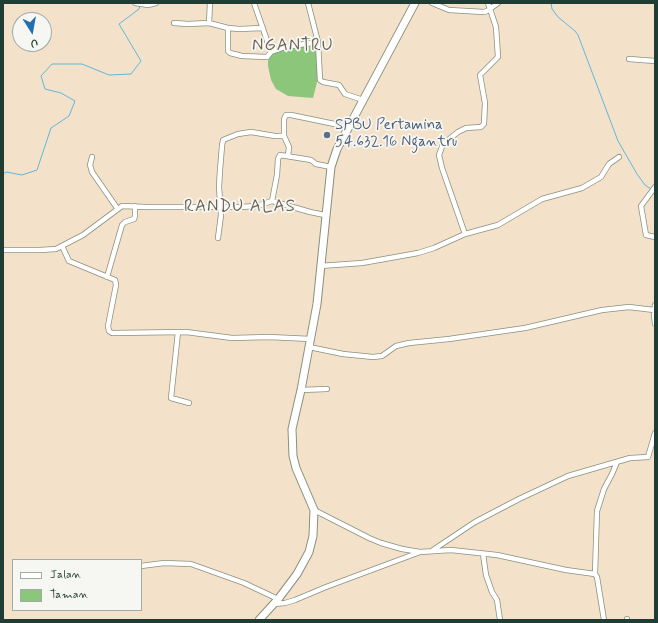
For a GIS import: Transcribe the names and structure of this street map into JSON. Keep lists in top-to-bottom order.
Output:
{
  "districts": ["NGANTRU", "RANDU ALAS"],
  "places": ["SPBU Pertamina 54.632.16 Ngantru"],
  "legend": ["Jalan", "Taman"],
  "north": "bottom"
}
